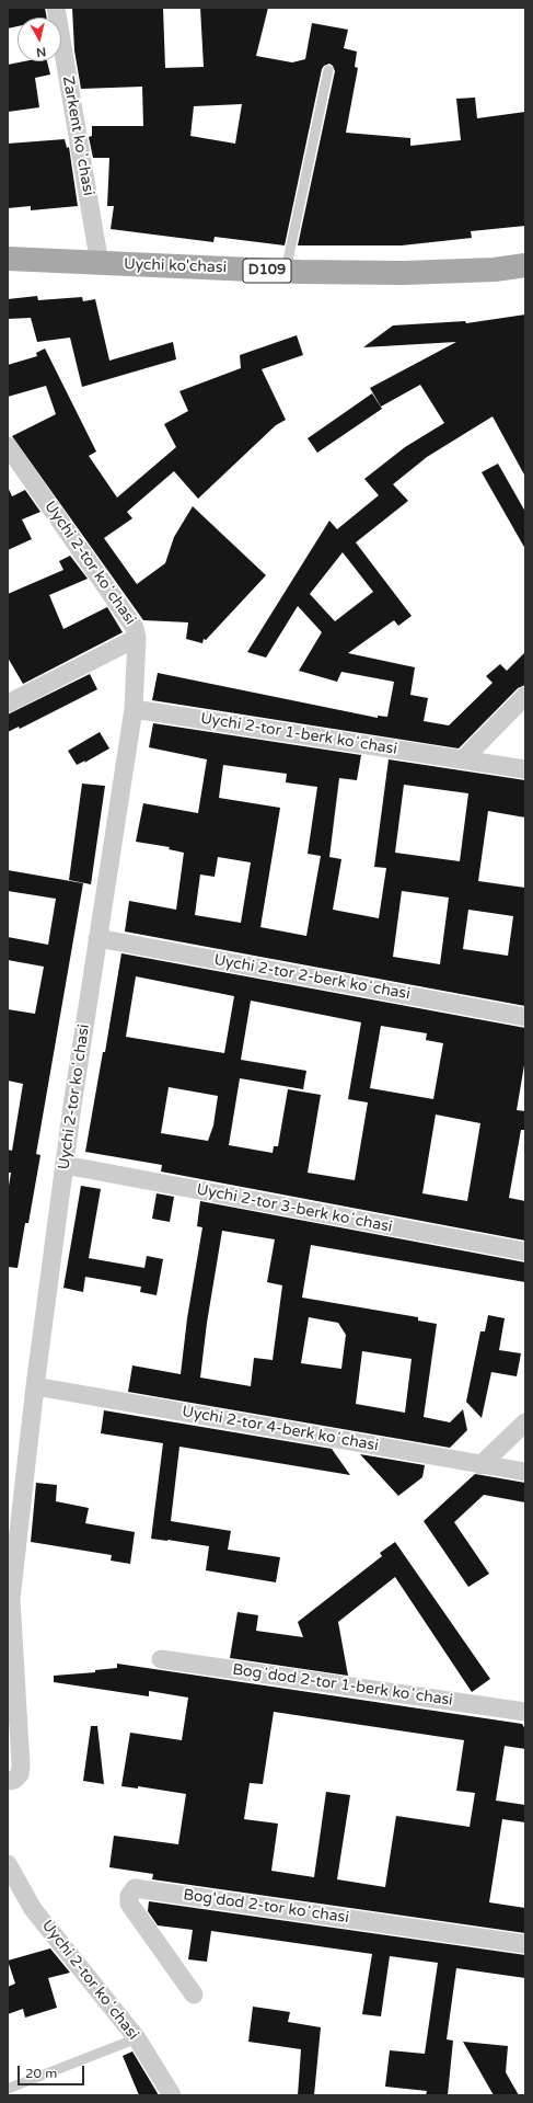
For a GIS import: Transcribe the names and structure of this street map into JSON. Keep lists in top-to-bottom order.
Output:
{
  "streets": {
    "main road": ["Uychi ko'chasi", "D109"],
    "street": [
      "Zarkent koʻchasi",
      "Uychi 2-tor koʻchasi",
      "Uychi 2-tor 1-berk koʻchasi",
      "Uychi 2-tor 2-berk koʻchasi",
      "Uychi 2-tor 3-berk koʻchasi",
      "Uychi 2-tor 4-berk koʻchasi",
      "Bogʼdod 2-tor 1-berk koʻchasi",
      "Bog'dod 2-tor koʻchasi"
    ]
  },
  "crossings": [
    ["Zarkent koʻchasi", "Uychi ko'chasi"],
    ["Uychi 2-tor koʻchasi", "Uychi 2-tor 1-berk koʻchasi"],
    ["Uychi 2-tor koʻchasi", "Uychi 2-tor 2-berk koʻchasi"],
    ["Uychi 2-tor koʻchasi", "Uychi 2-tor 3-berk koʻchasi"],
    ["Uychi 2-tor koʻchasi", "Uychi 2-tor 4-berk koʻchasi"]
  ],
  "scale_bar": "20 m",
  "north": "bottom"
}
